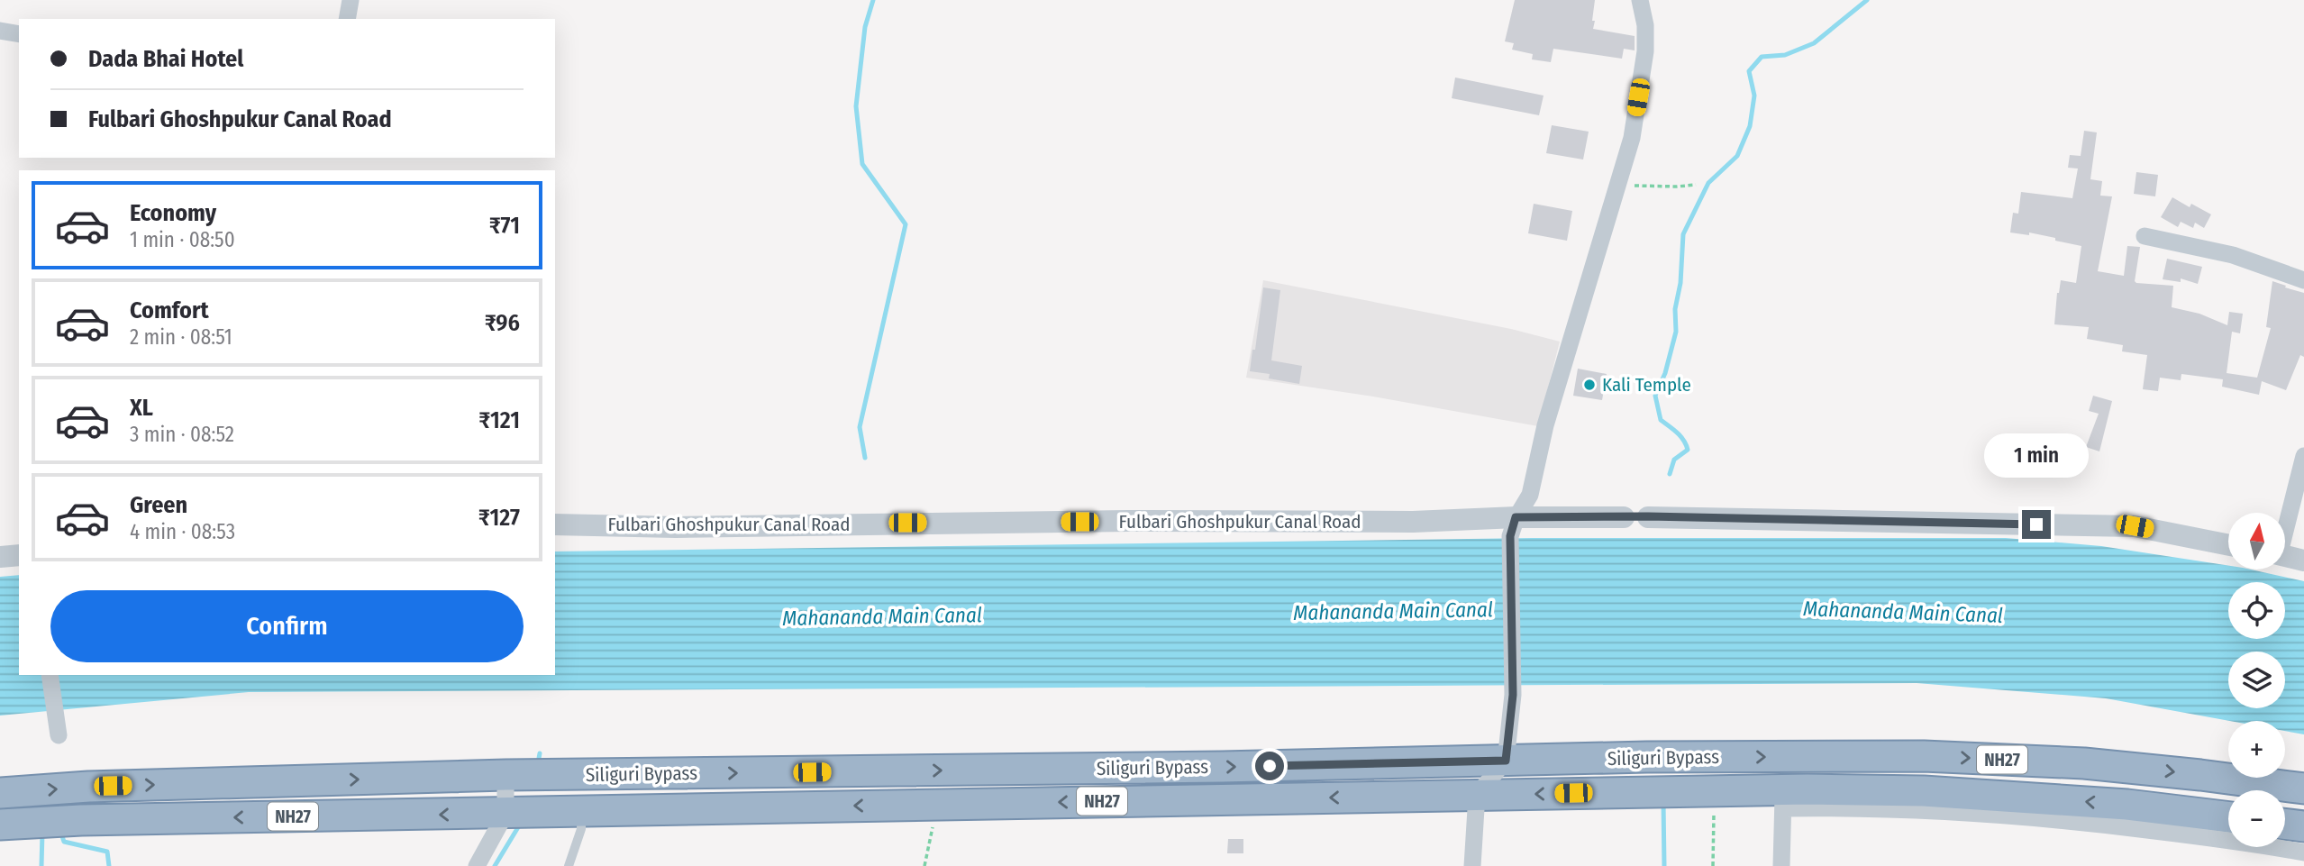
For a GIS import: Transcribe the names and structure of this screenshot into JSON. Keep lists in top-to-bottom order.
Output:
{
  "streets": {
    "highway": ["Siliguri Bypass", "NH27"],
    "street": ["Fulbari Ghoshpukur Canal Road"]
  },
  "water": ["Mahananda Main Canal"],
  "places": ["Kali Temple"],
  "north": "top",
  "page": {
    "banner": ["Dada Bhai Hotel", "Fulbari Ghoshpukur Canal Road"],
    "list": [
      {
        "name": "Economy",
        "note": "1 min · 08:50",
        "value": "₹71"
      },
      {
        "name": "Comfort",
        "note": "2 min · 08:51",
        "value": "₹96"
      },
      {
        "name": "XL",
        "note": "3 min · 08:52",
        "value": "₹121"
      },
      {
        "name": "Green",
        "note": "4 min · 08:53",
        "value": "₹127"
      }
    ],
    "bubble": "1 min",
    "map_buttons": ["+", "−"],
    "buttons": "Confirm"
  }
}
